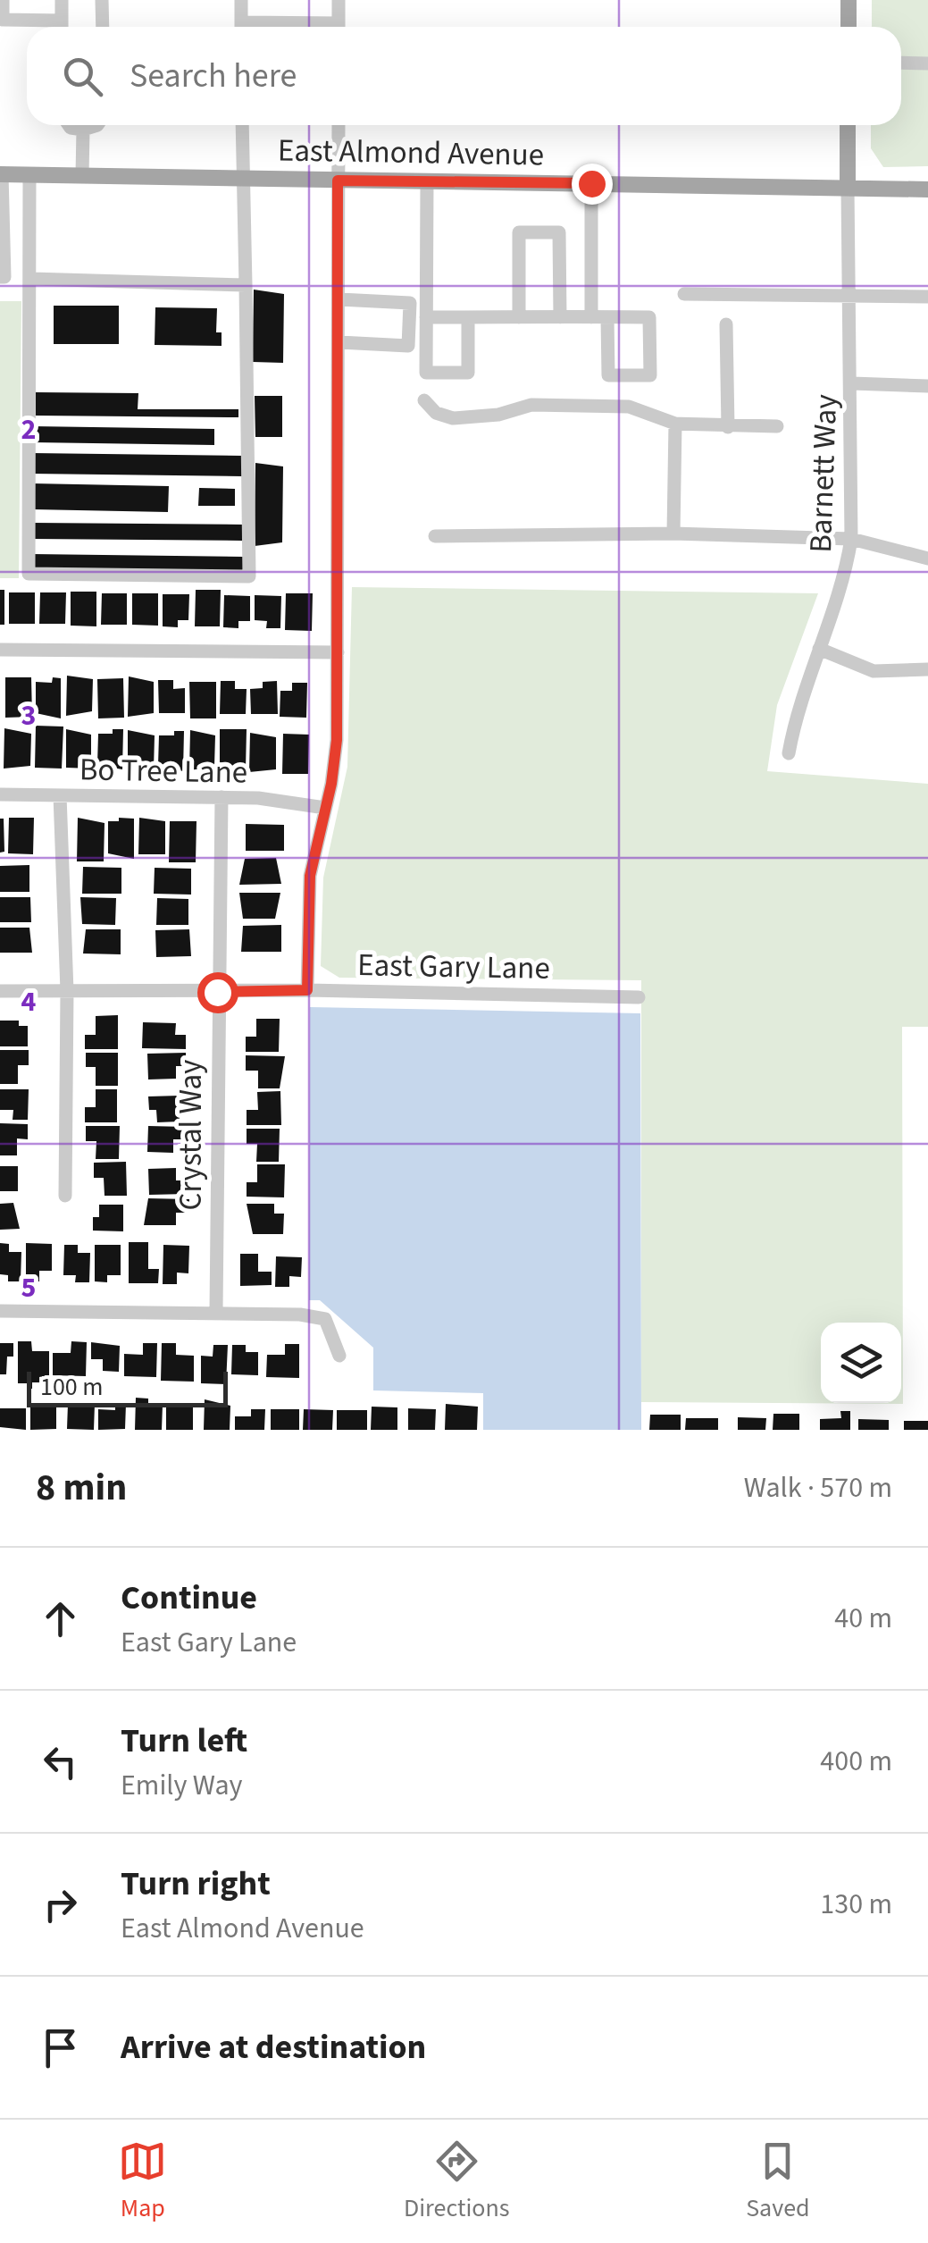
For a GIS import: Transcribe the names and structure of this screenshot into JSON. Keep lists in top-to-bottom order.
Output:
{
  "streets": {
    "main road": ["East Almond Avenue"],
    "street": [
      "Barnett Way",
      "Bo Tree Lane",
      "East Gary Lane",
      "Crystal Way"
    ]
  },
  "crossings": [
    ["East Almond Avenue", "Barnett Way"],
    ["Bo Tree Lane", "Crystal Way"],
    ["East Gary Lane", "Crystal Way"]
  ],
  "scale_bar": "100 m",
  "page": {
    "search": "Search here",
    "scale": "100 m",
    "heading": ["8 min", "Walk · 570 m"],
    "list": [
      ["Continue", "East Gary Lane", "40 m"],
      ["Turn left", "Emily Way", "400 m"],
      ["Turn right", "East Almond Avenue", "130 m"],
      "Arrive at destination"
    ],
    "nav": ["Map", "Directions", "Saved"]
  },
  "grid": {
    "rows": [
      "2",
      "3",
      "4",
      "5"
    ]
  }
}
